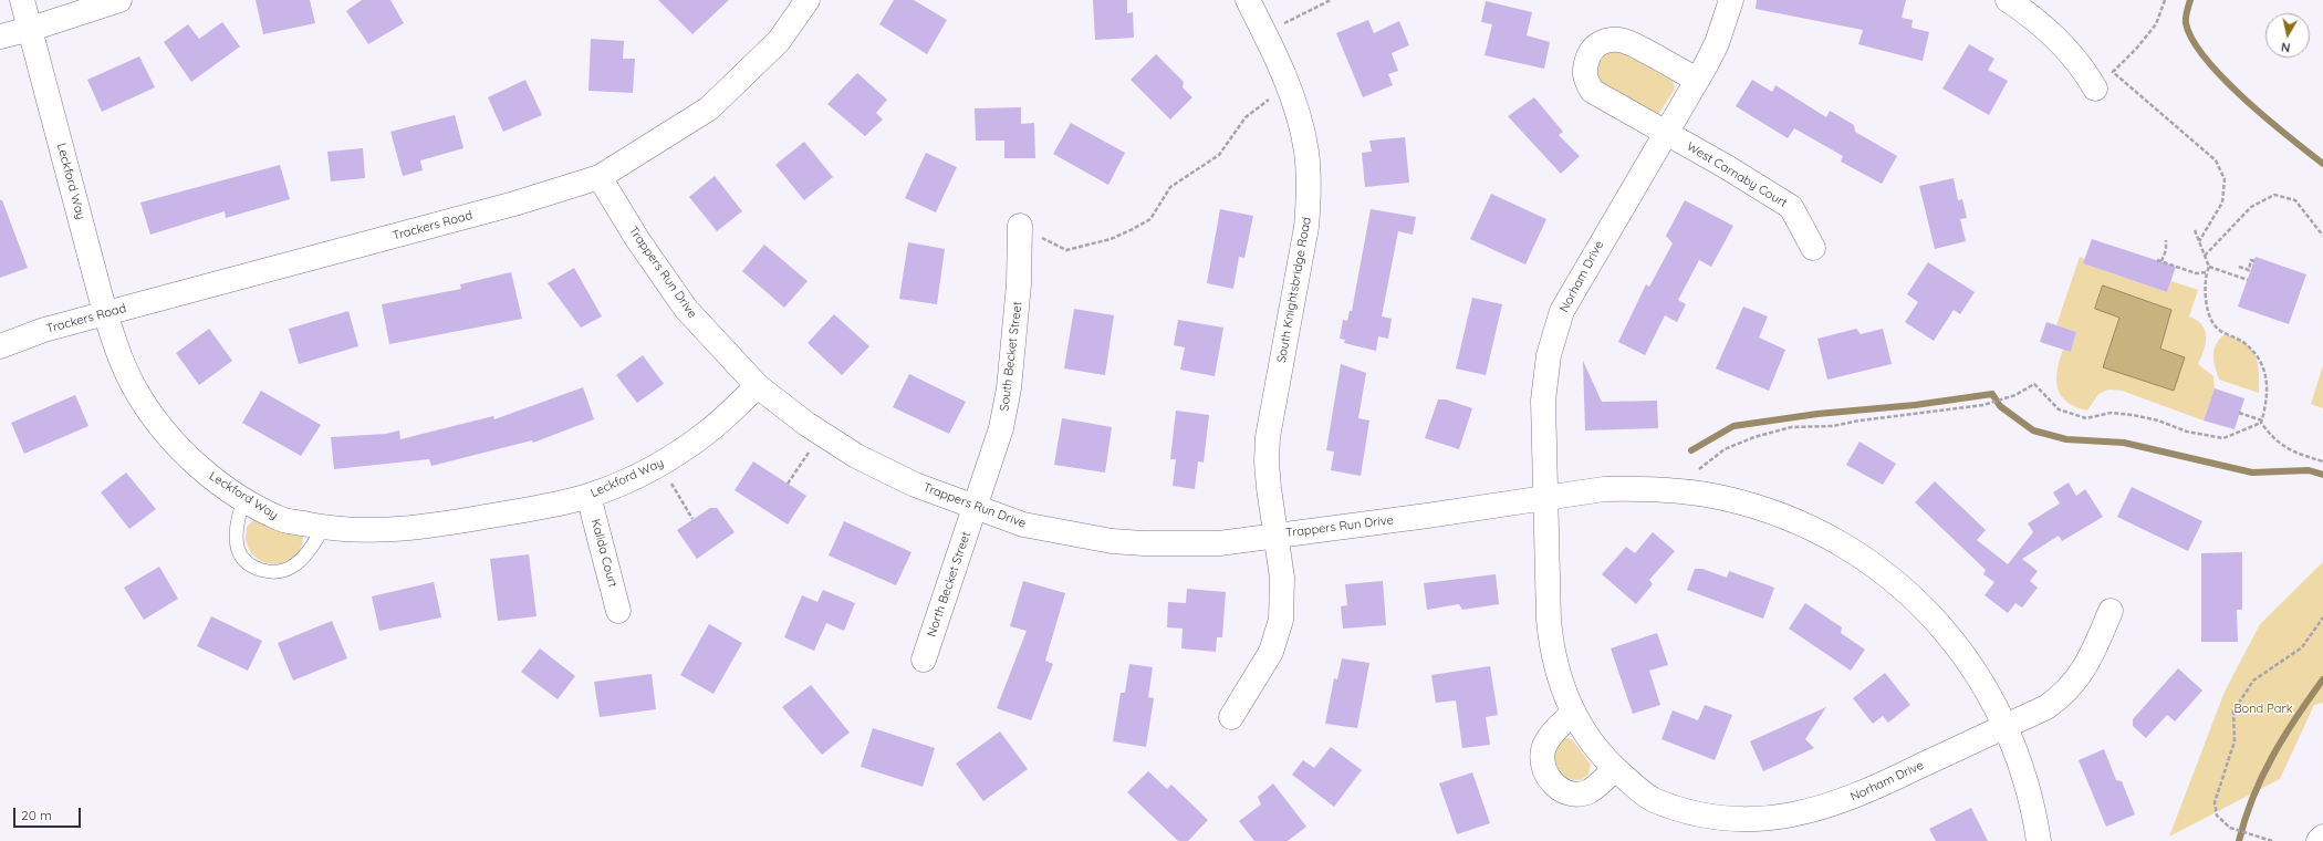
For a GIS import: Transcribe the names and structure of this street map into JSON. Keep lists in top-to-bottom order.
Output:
{
  "streets": {
    "street": [
      "West Carnaby Court",
      "Leckford Way",
      "Trackers Road",
      "Trappers Run Drive",
      "Norham Drive",
      "South Knightsbridge Road",
      "South Becket Street",
      "Kalida Court",
      "North Becket Street"
    ]
  },
  "crossings": [
    ["West Carnaby Court", "Norham Drive"],
    ["Leckford Way", "Trackers Road"],
    ["Leckford Way", "Trappers Run Drive"],
    ["Leckford Way", "Kalida Court"],
    ["Trackers Road", "Trappers Run Drive"],
    ["Trappers Run Drive", "Norham Drive"],
    ["Trappers Run Drive", "South Knightsbridge Road"],
    ["Trappers Run Drive", "South Becket Street"],
    ["Trappers Run Drive", "North Becket Street"],
    ["South Becket Street", "North Becket Street"]
  ],
  "parks": ["Bond Park"],
  "scale_bar": "20 m",
  "north": "bottom"
}
